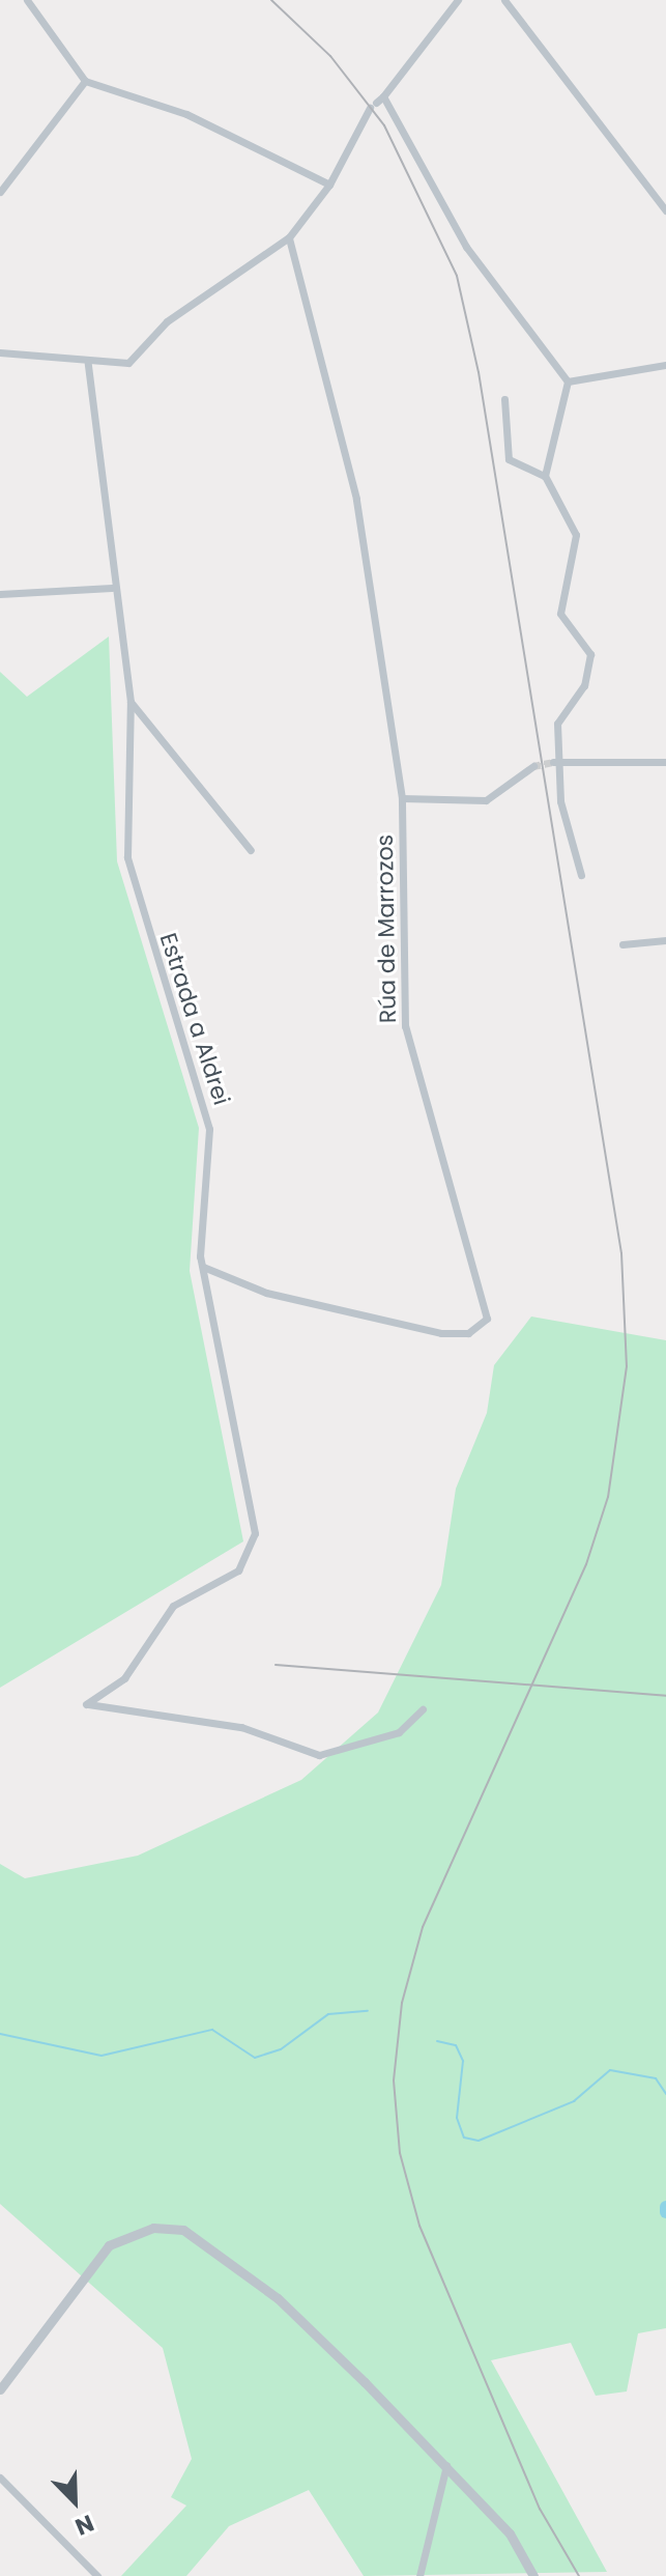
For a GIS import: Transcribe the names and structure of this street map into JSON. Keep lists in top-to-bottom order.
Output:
{
  "streets": {
    "street": ["Rúa de Marrozos", "Estrada a Aldrei"]
  },
  "crossings": [
    ["Rúa de Marrozos", "Estrada a Aldrei"]
  ],
  "north": "bottom right"
}
